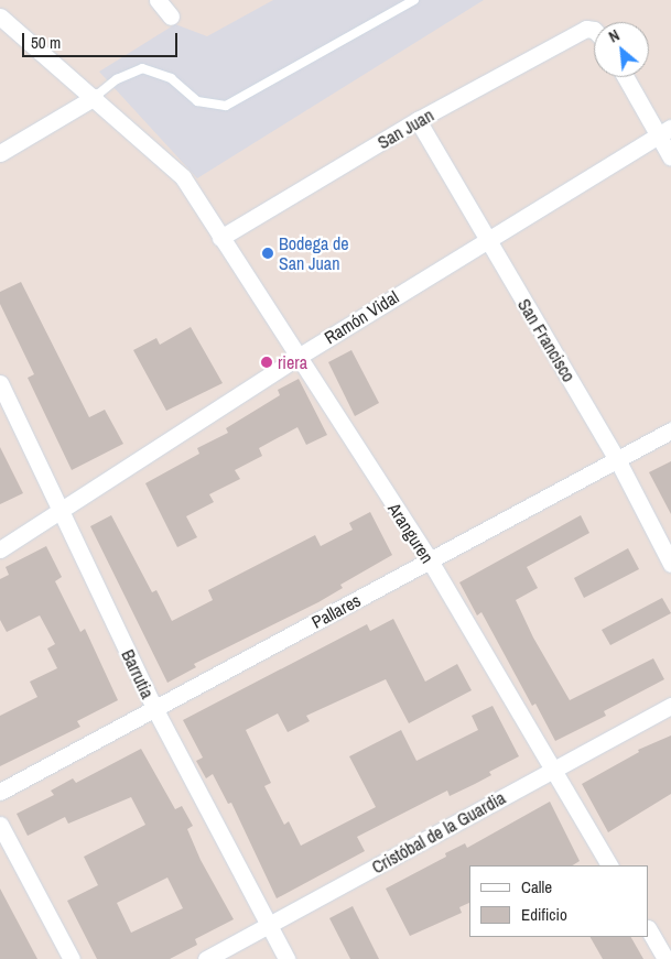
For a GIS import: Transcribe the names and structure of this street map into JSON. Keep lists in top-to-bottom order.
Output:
{
  "streets": {
    "street": [
      "San Juan",
      "Ramón Vidal",
      "San Francisco",
      "Aranguren",
      "Pallares",
      "Barrutia",
      "Cristóbal de la Guardia"
    ]
  },
  "crossings": [
    ["San Juan", "San Francisco"],
    ["San Juan", "Aranguren"],
    ["Ramón Vidal", "San Francisco"],
    ["Ramón Vidal", "Aranguren"],
    ["Ramón Vidal", "Barrutia"],
    ["San Francisco", "Pallares"],
    ["Aranguren", "Pallares"],
    ["Aranguren", "Cristóbal de la Guardia"],
    ["Pallares", "Barrutia"],
    ["Barrutia", "Cristóbal de la Guardia"]
  ],
  "places": ["Bodega de San Juan", "riera"],
  "legend": ["Calle", "Edificio"],
  "scale_bar": "50 m",
  "north": "top left"
}
